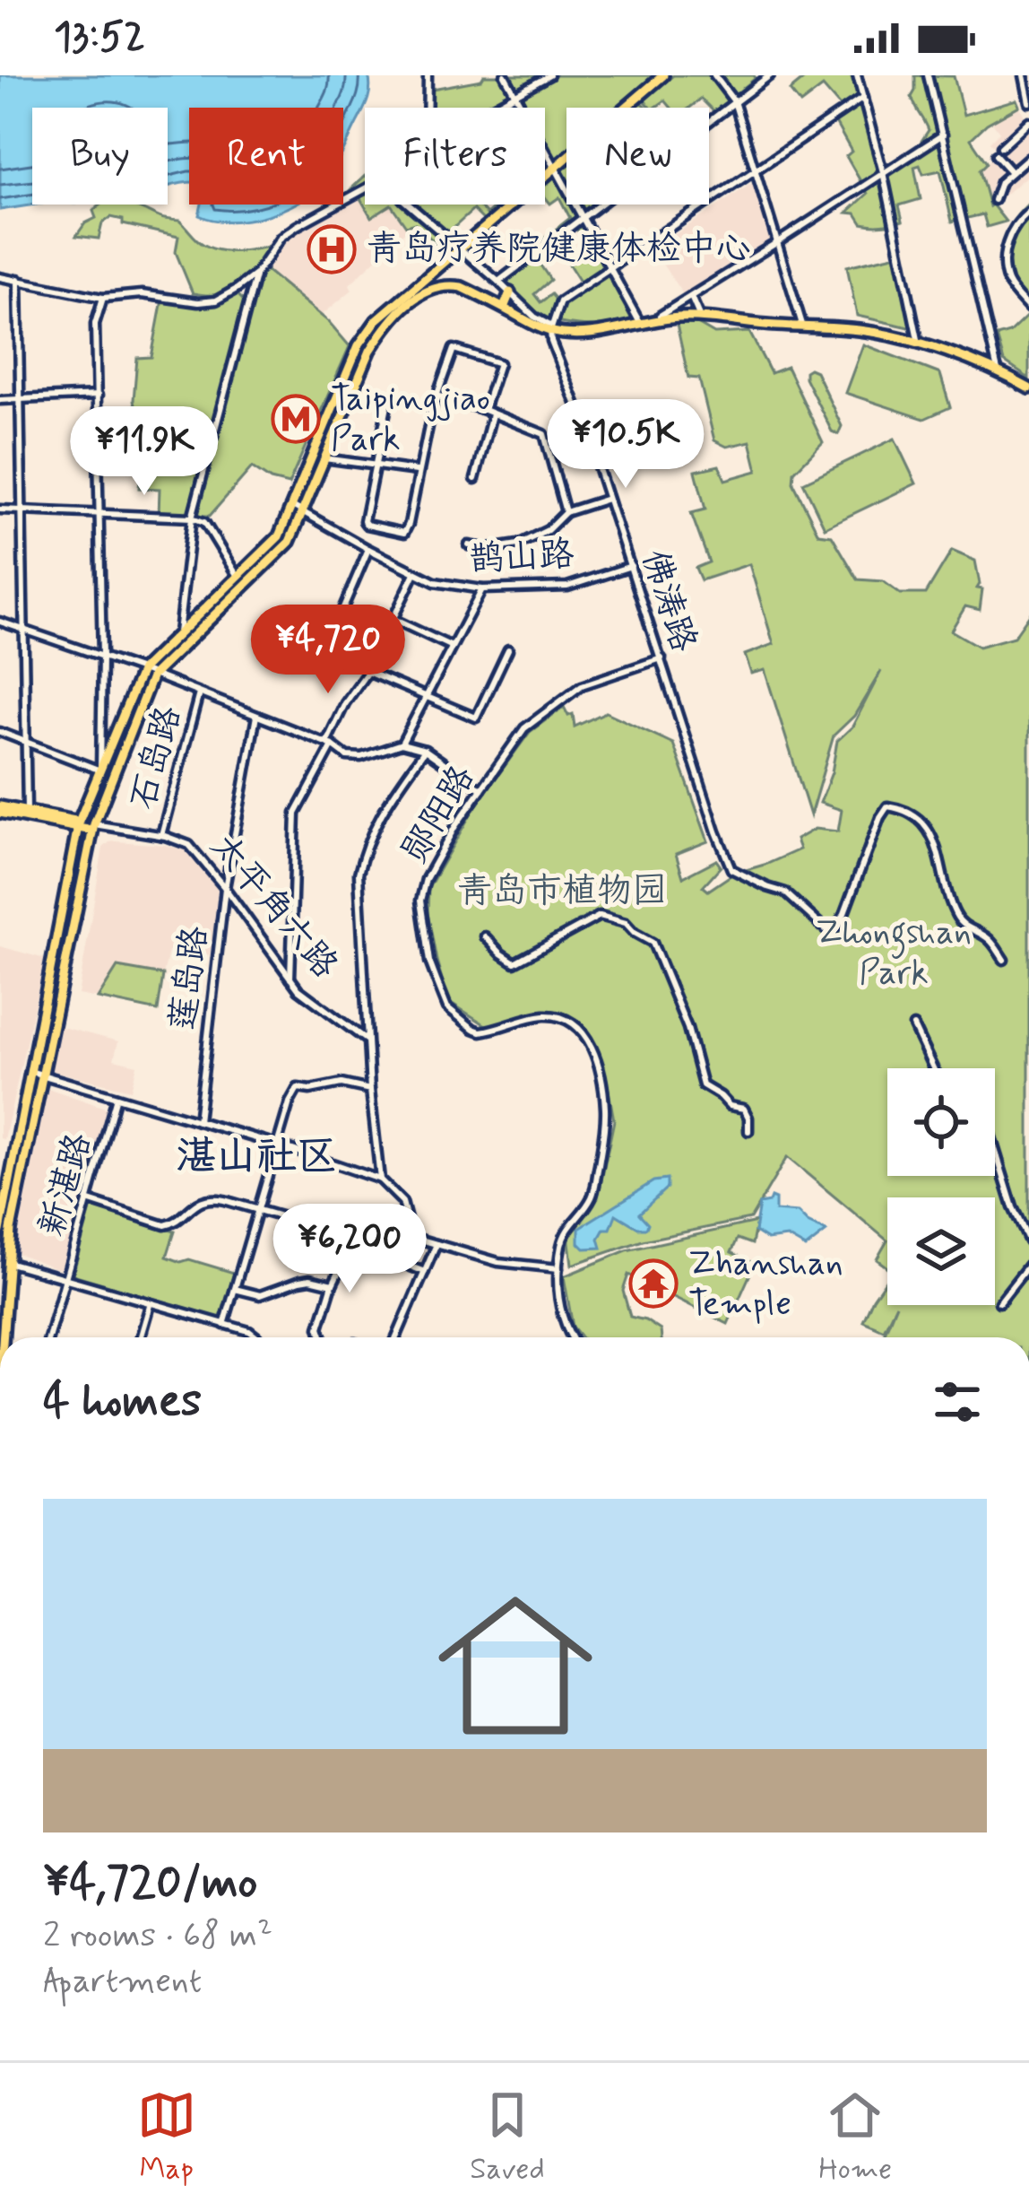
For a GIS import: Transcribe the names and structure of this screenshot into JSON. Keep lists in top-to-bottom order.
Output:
{
  "streets": {
    "street": [
      "鹊山路",
      "佛涛路",
      "石岛路",
      "郧阳路",
      "太平角六路",
      "莲岛路",
      "新湛路"
    ]
  },
  "crossings": [
    ["鹊山路", "佛涛路"],
    ["佛涛路", "郧阳路"],
    ["石岛路", "太平角六路"],
    ["太平角六路", "莲岛路"]
  ],
  "districts": ["湛山社区"],
  "parks": ["青岛市植物园", "Zhongshan Park"],
  "places": {
    "hospital": ["青岛疗养院健康体检中心"],
    "metro station": ["Taipingjiao Park"],
    "temple": ["Zhanshan Temple"]
  },
  "page": {
    "status": "13:52",
    "chip": [
      "Buy",
      "Rent",
      "Filters",
      "New"
    ],
    "price": [
      "¥10.5K",
      "¥11.9K",
      "¥4,720",
      "¥6,200"
    ],
    "heading": "4 homes",
    "list": [
      {
        "name": "¥4,720/mo",
        "note": "2 rooms · 68 m² · Apartment"
      }
    ],
    "tabs": ["Map", "Saved", "Home"]
  }
}
